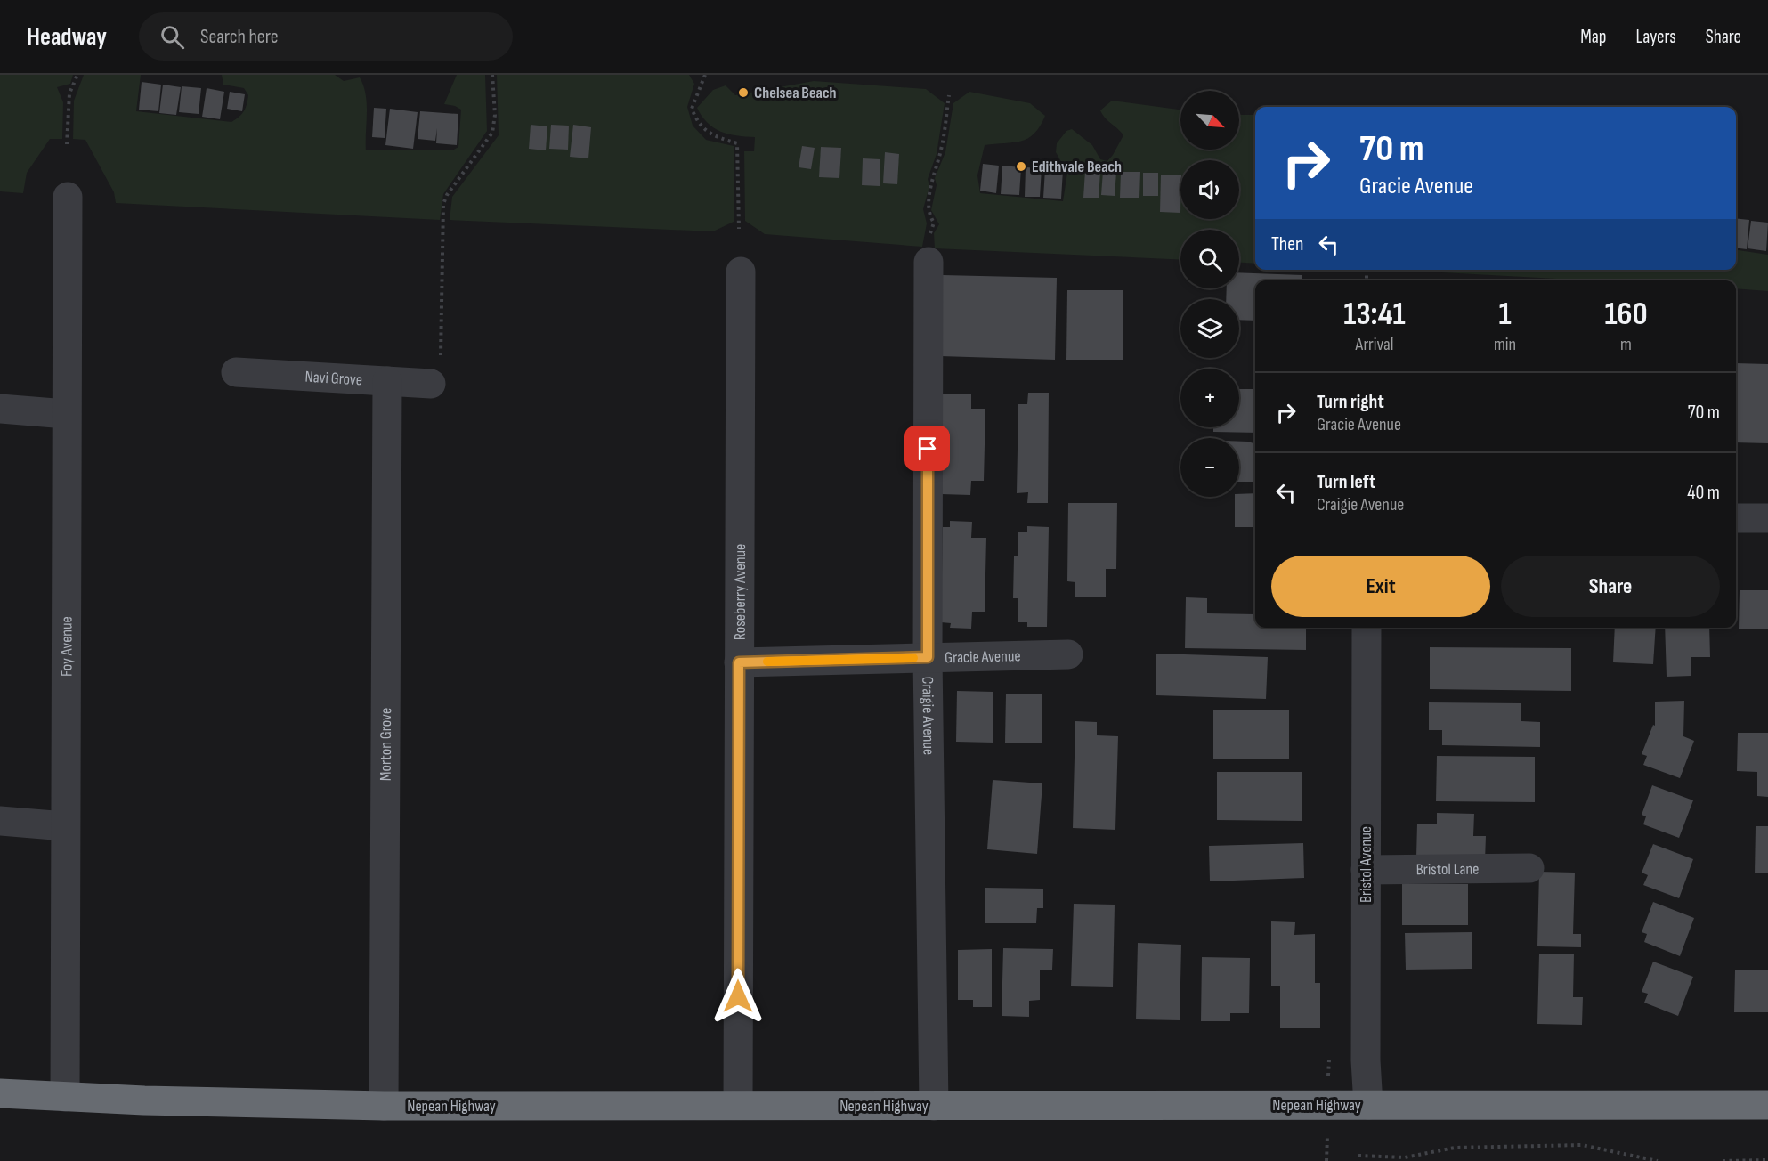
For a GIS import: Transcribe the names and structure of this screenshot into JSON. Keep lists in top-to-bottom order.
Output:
{
  "streets": {
    "highway": ["Nepean Highway"],
    "street": [
      "Navi Grove",
      "Roseberry Avenue",
      "Foy Avenue",
      "Gracie Avenue",
      "Craigie Avenue",
      "Morton Grove",
      "Bristol Avenue",
      "Bristol Lane"
    ]
  },
  "crossings": [
    ["Navi Grove", "Morton Grove"],
    ["Roseberry Avenue", "Gracie Avenue"],
    ["Roseberry Avenue", "Nepean Highway"],
    ["Foy Avenue", "Nepean Highway"],
    ["Gracie Avenue", "Craigie Avenue"],
    ["Craigie Avenue", "Nepean Highway"],
    ["Morton Grove", "Nepean Highway"],
    ["Bristol Avenue", "Bristol Lane"],
    ["Bristol Avenue", "Nepean Highway"]
  ],
  "places": ["Chelsea Beach", "Edithvale Beach"],
  "north": "bottom right",
  "page": {
    "header": "Headway",
    "search": "Search here",
    "nav": ["Map", "Layers", "Share"],
    "map_buttons": ["+", "−"],
    "turn": ["70 m", "Gracie Avenue"],
    "then": "Then",
    "eta": [
      "13:41",
      "Arrival",
      "1",
      "min",
      "160",
      "m"
    ],
    "list": [
      {
        "name": "Turn right",
        "note": "Gracie Avenue",
        "value": "70 m"
      },
      {
        "name": "Turn left",
        "note": "Craigie Avenue",
        "value": "40 m"
      }
    ],
    "buttons": ["Exit", "Share"]
  }
}
